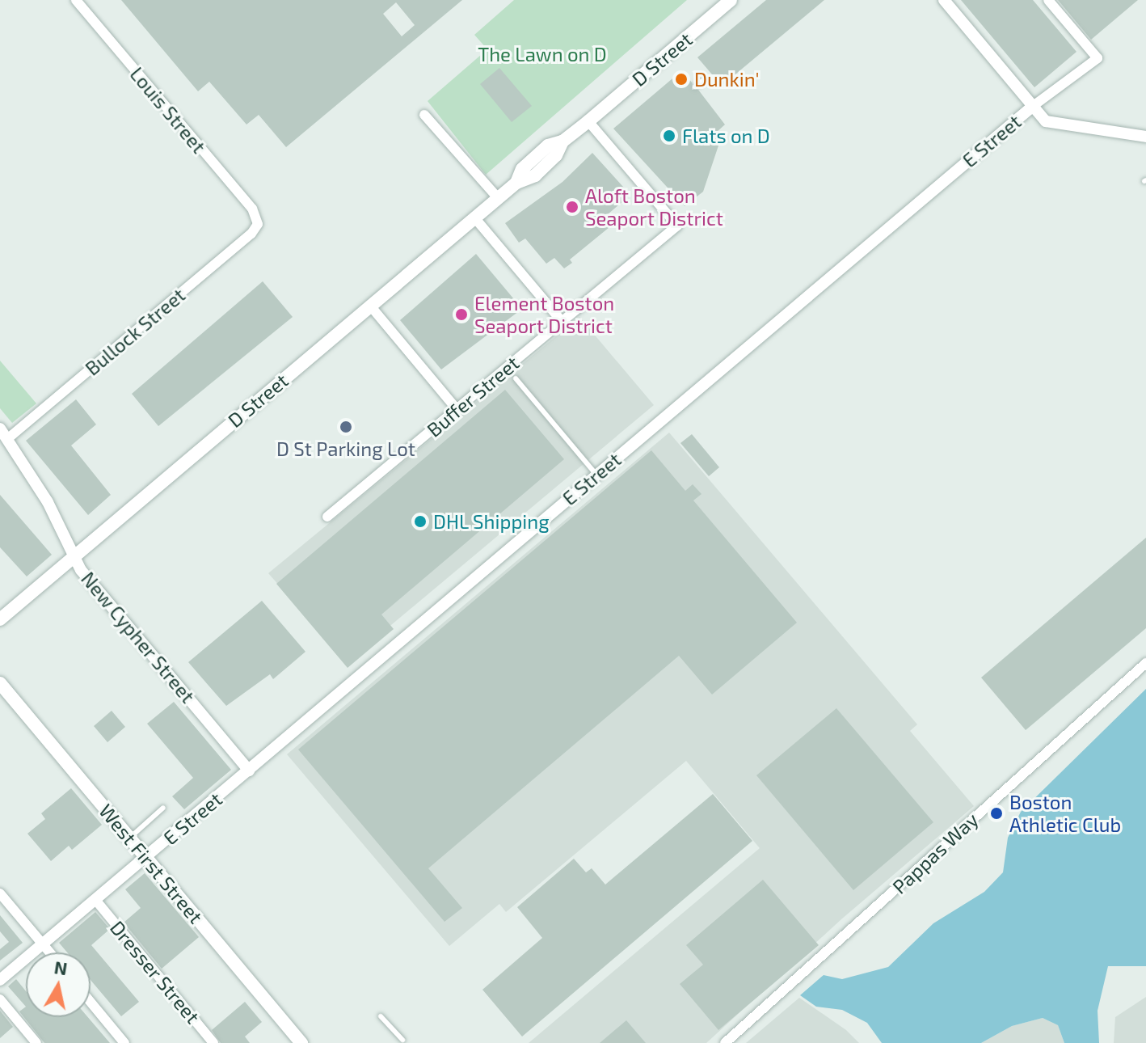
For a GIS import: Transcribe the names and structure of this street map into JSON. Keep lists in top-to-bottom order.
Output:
{
  "streets": {
    "main road": ["D Street", "West First Street"],
    "street": [
      "Louis Street",
      "E Street",
      "Bullock Street",
      "Buffer Street",
      "New Cypher Street",
      "Pappas Way",
      "Dresser Street"
    ]
  },
  "crossings": [
    ["D Street", "Buffer Street"],
    ["D Street", "New Cypher Street"],
    ["Louis Street", "Bullock Street"],
    ["E Street", "New Cypher Street"],
    ["E Street", "West First Street"],
    ["E Street", "Dresser Street"],
    ["Bullock Street", "New Cypher Street"]
  ],
  "parks": ["The Lawn on D"],
  "places": [
    "Dunkin'",
    "Flats on D",
    "Aloft Boston Seaport District",
    "Element Boston Seaport District",
    "D St Parking Lot",
    "DHL Shipping",
    "Boston Athletic Club"
  ],
  "north": "top"
}
